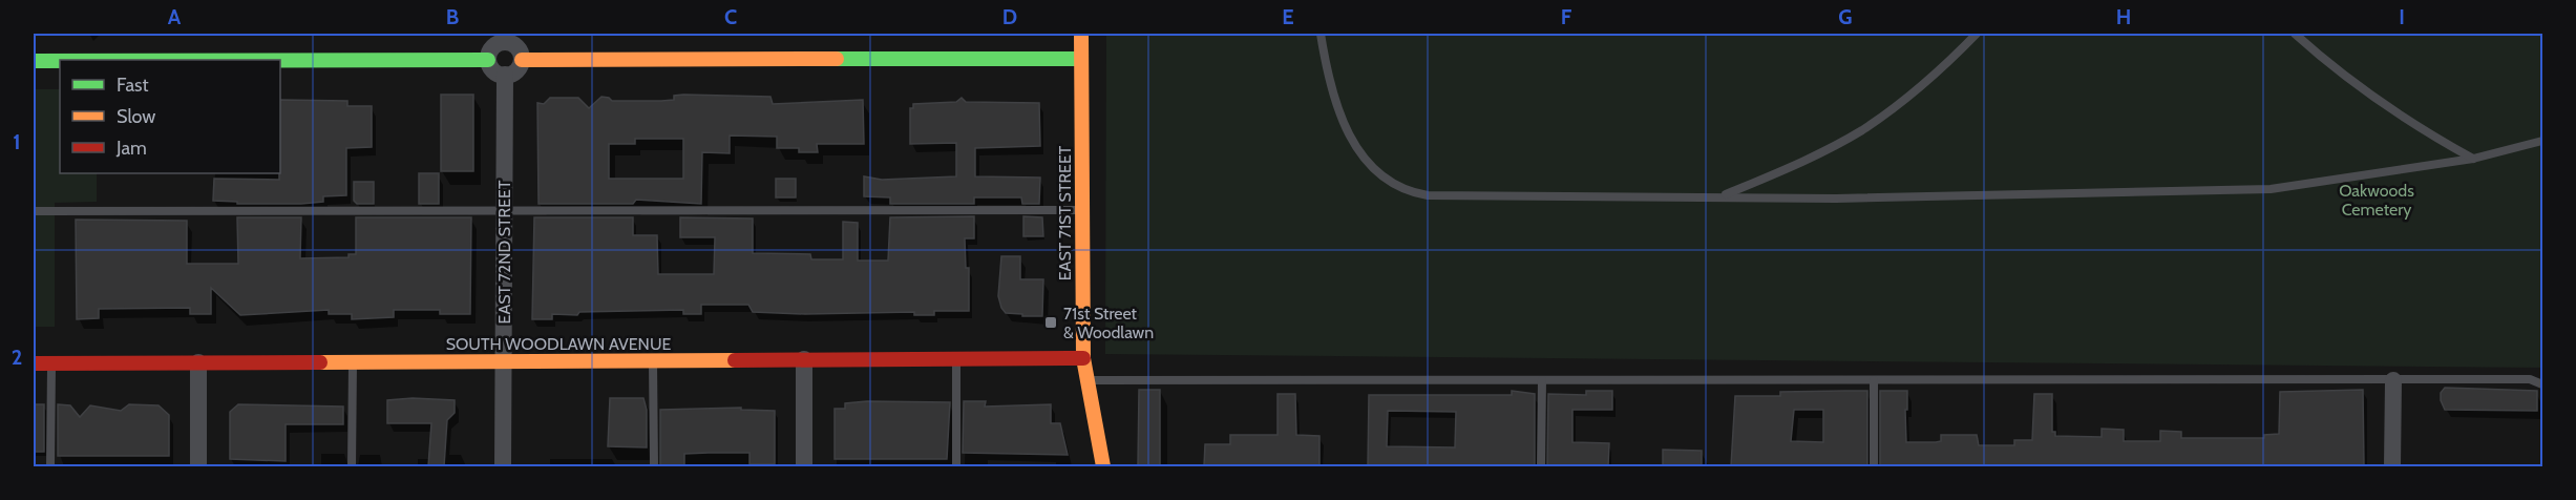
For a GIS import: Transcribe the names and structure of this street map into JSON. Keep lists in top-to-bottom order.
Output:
{
  "streets": {
    "street": ["EAST 71ST STREET", "EAST 72ND STREET", "SOUTH WOODLAWN AVENUE"]
  },
  "crossings": [
    ["EAST 71ST STREET", "SOUTH WOODLAWN AVENUE"],
    ["EAST 72ND STREET", "SOUTH WOODLAWN AVENUE"]
  ],
  "parks": ["Oakwoods Cemetery"],
  "places": {
    "transit": ["71st Street & Woodlawn"]
  },
  "legend": ["Fast", "Slow", "Jam"],
  "grid": {
    "columns": [
      "A",
      "B",
      "C",
      "D",
      "E",
      "F",
      "G",
      "H",
      "I"
    ],
    "rows": ["1", "2"]
  }
}
